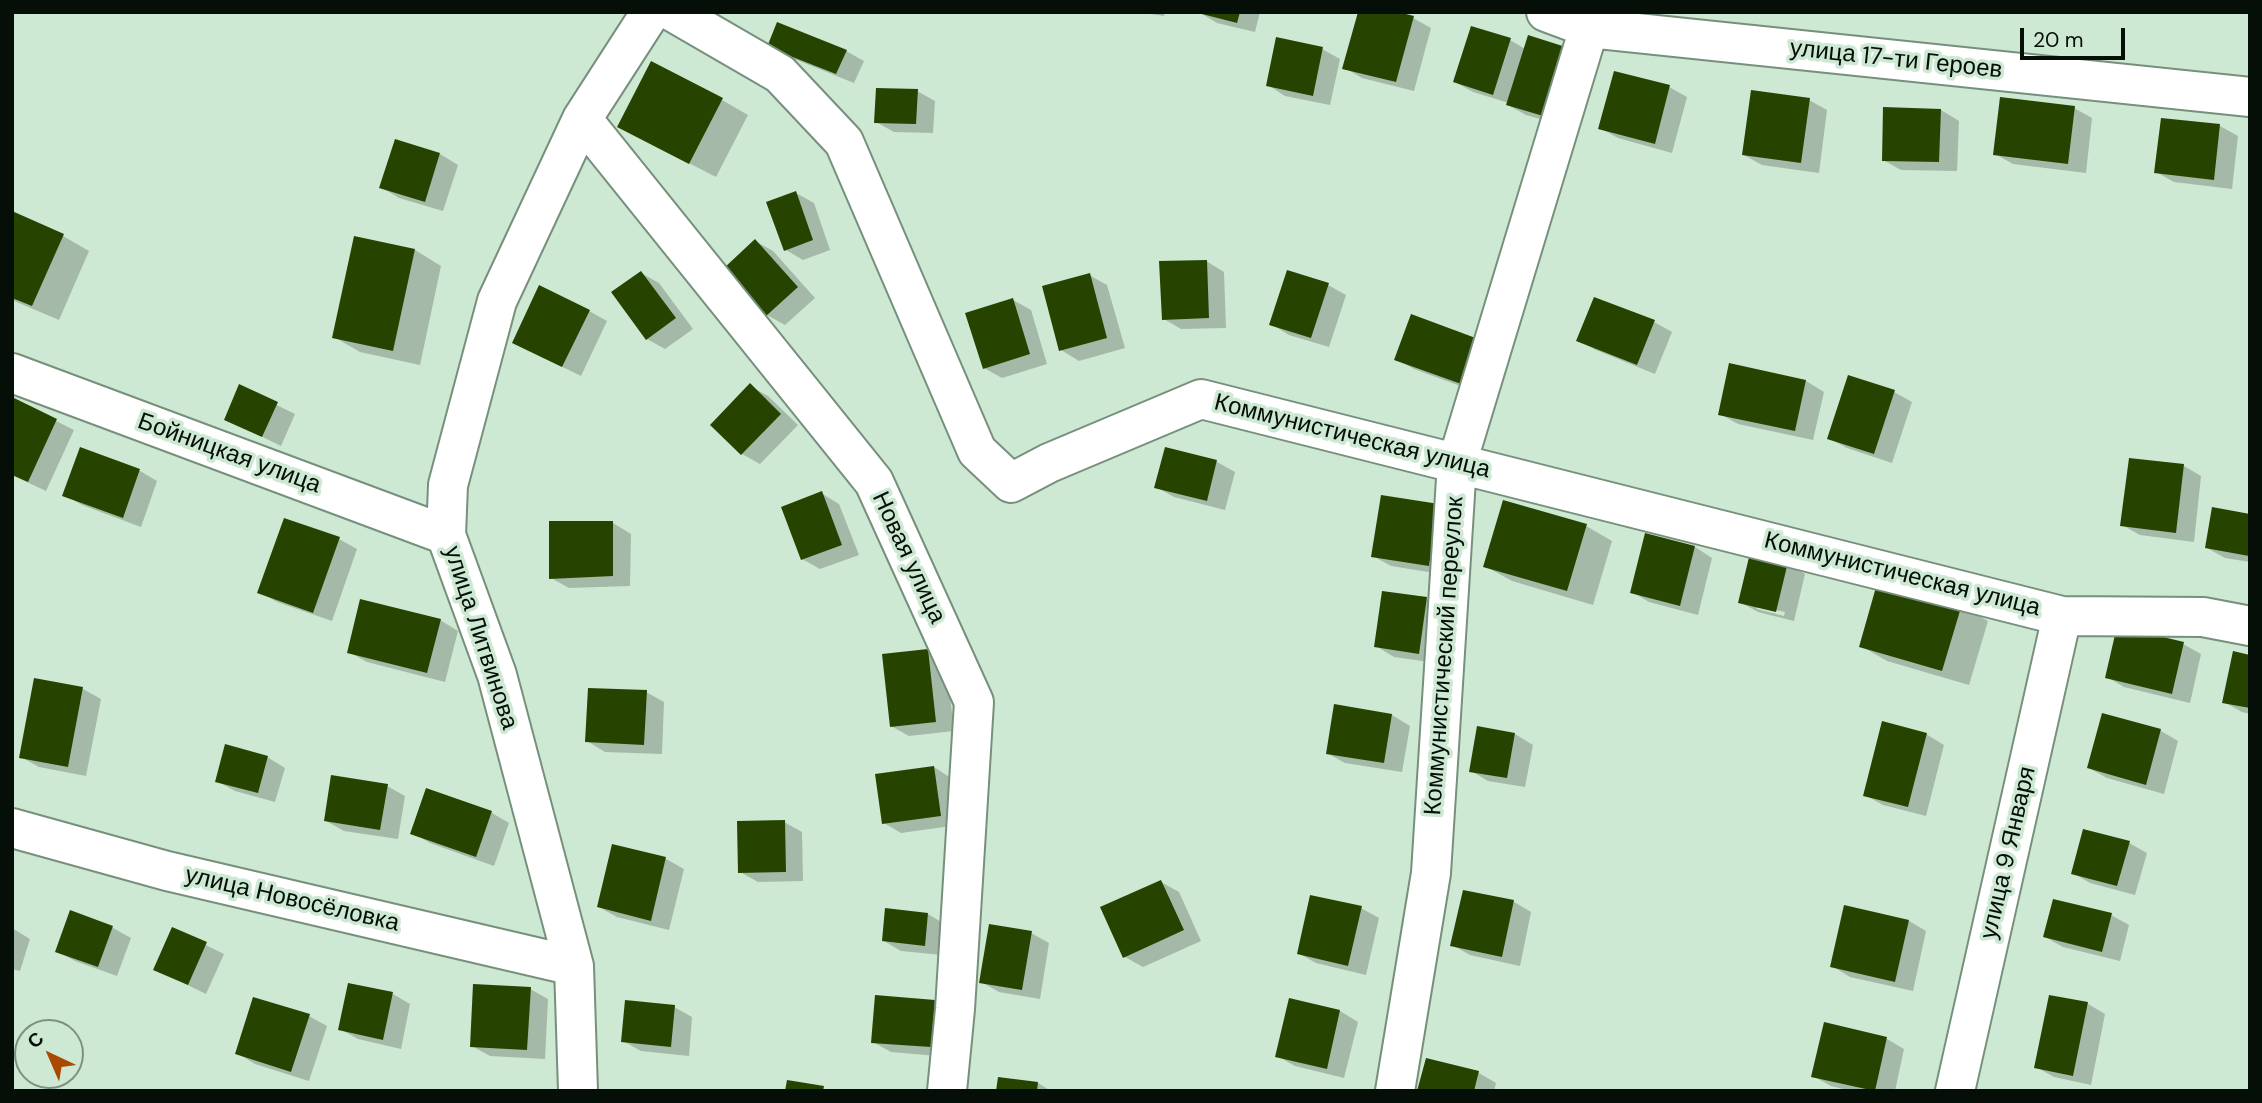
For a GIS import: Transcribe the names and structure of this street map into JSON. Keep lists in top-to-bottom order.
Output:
{
  "streets": {
    "street": [
      "улица 17-ти Героев",
      "Коммунистическая улица",
      "Бойницкая улица",
      "Новая улица",
      "улица Литвинова",
      "Коммунистический переулок",
      "улица 9 Января",
      "улица Новосёловка"
    ]
  },
  "crossings": [
    ["улица 17-ти Героев", "Коммунистический переулок"],
    ["Коммунистическая улица", "Коммунистический переулок"],
    ["Коммунистическая улица", "улица 9 Января"],
    ["Бойницкая улица", "улица Литвинова"],
    ["Новая улица", "улица Литвинова"],
    ["улица Литвинова", "улица Новосёловка"]
  ],
  "scale_bar": "20 m",
  "north": "top left"
}
